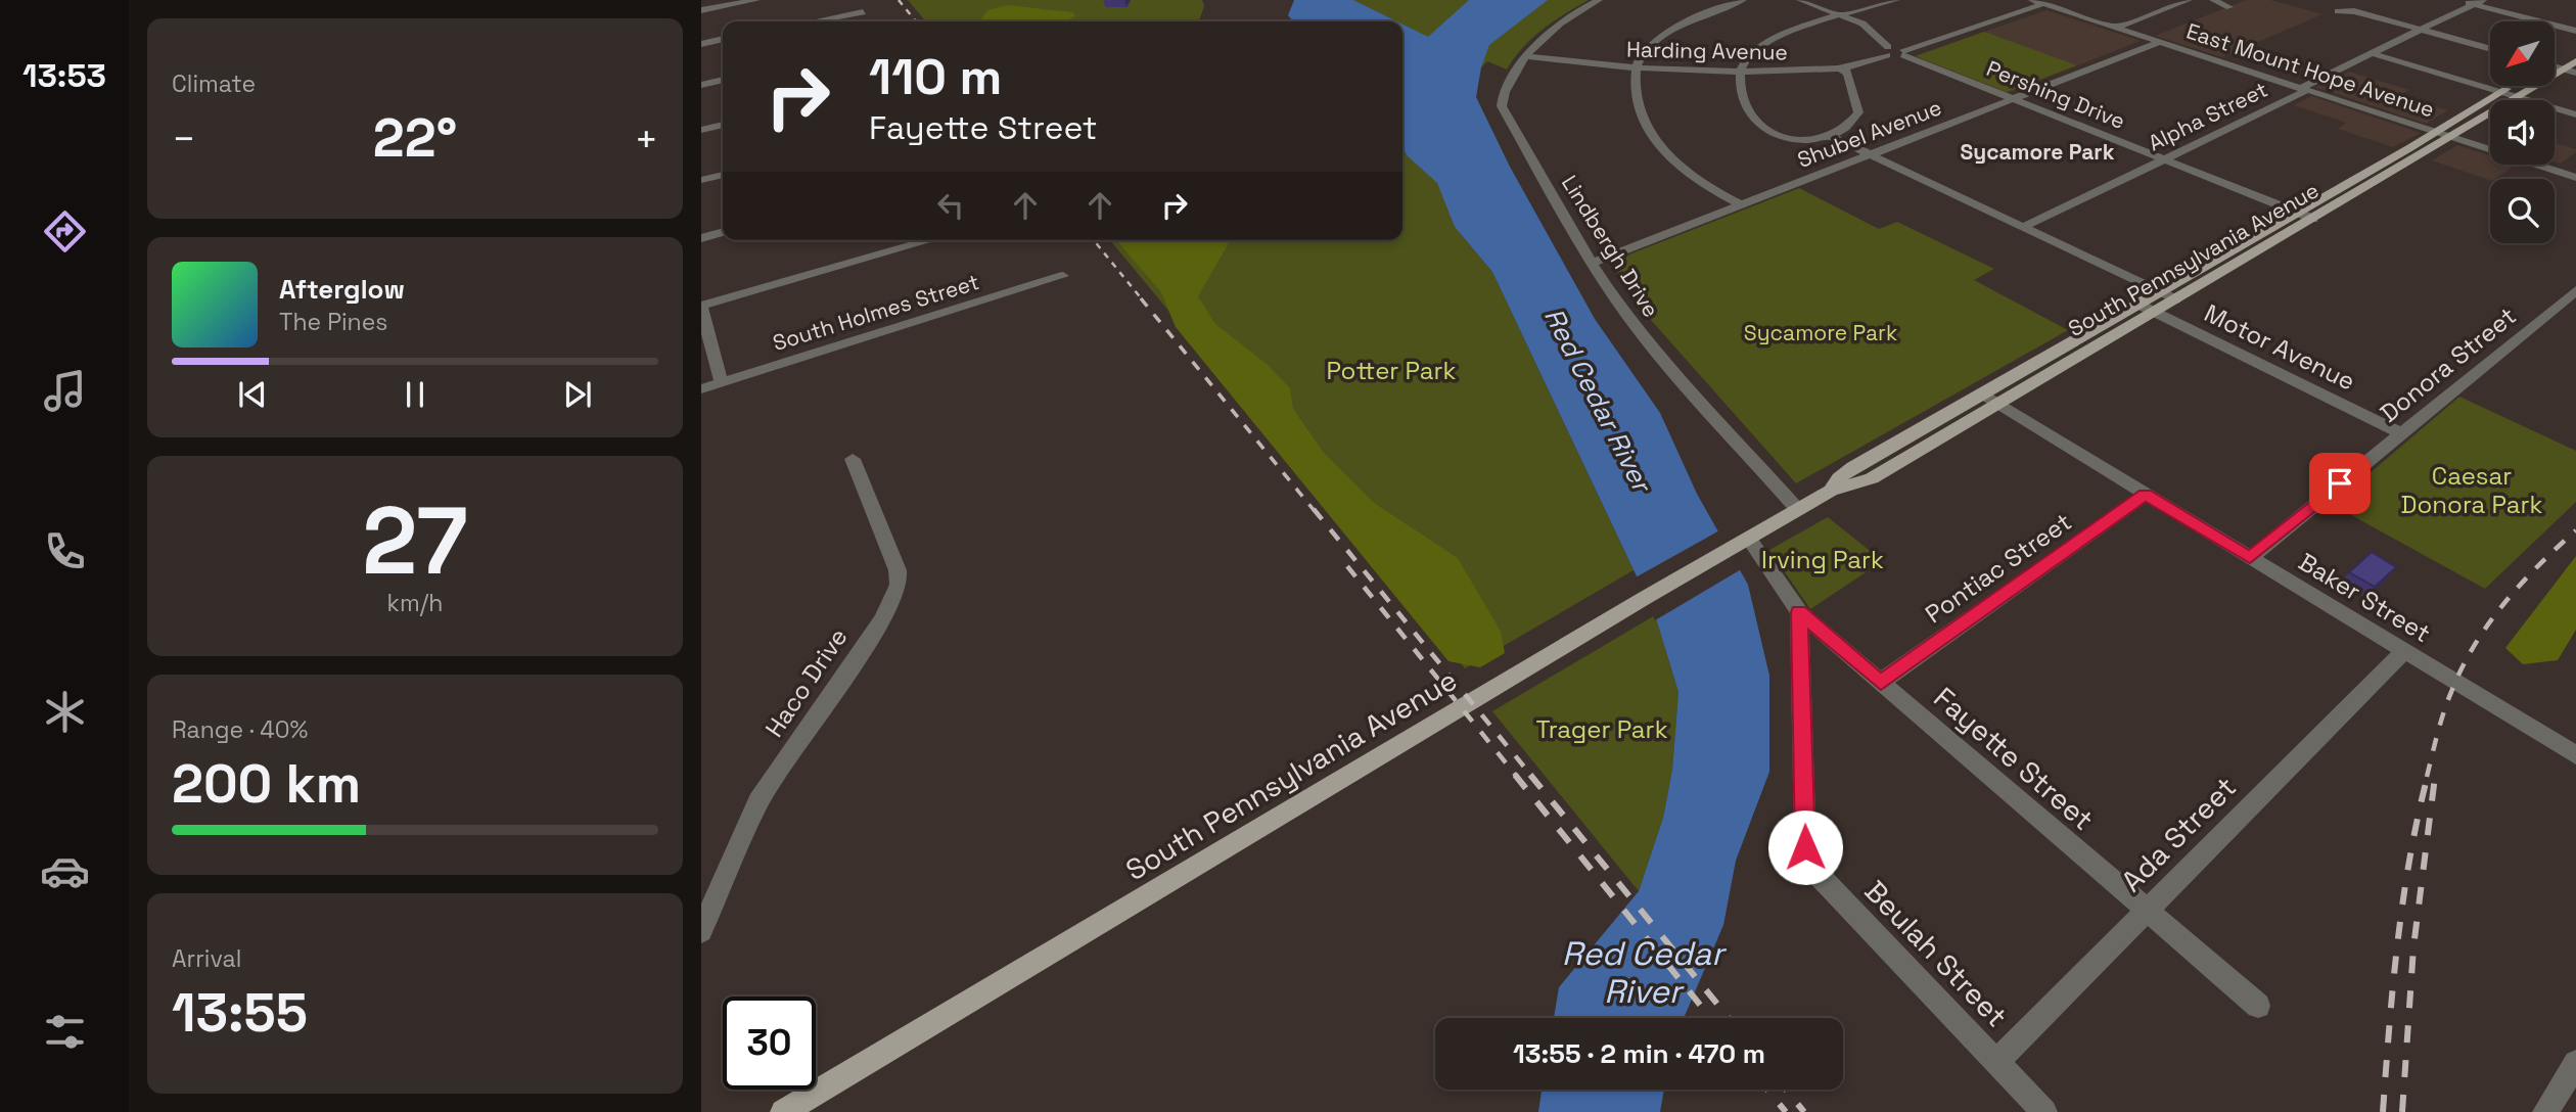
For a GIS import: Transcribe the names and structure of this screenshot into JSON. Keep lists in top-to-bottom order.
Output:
{
  "streets": {
    "main road": ["South Pennsylvania Avenue"],
    "street": [
      "Harding Avenue",
      "East Mount Hope Avenue",
      "Pershing Drive",
      "Alpha Street",
      "Shubel Avenue",
      "Lindbergh Drive",
      "South Holmes Street",
      "Motor Avenue",
      "Donora Street",
      "Pontiac Street",
      "Baker Street",
      "Haco Drive",
      "Fayette Street",
      "Ada Street",
      "Beulah Street"
    ]
  },
  "crossings": [
    ["Harding Avenue", "Pershing Drive"],
    ["Harding Avenue", "Lindbergh Drive"],
    ["East Mount Hope Avenue", "Alpha Street"],
    ["East Mount Hope Avenue", "Shubel Avenue"],
    ["East Mount Hope Avenue", "South Pennsylvania Avenue"],
    ["Pershing Drive", "Alpha Street"],
    ["Pershing Drive", "Shubel Avenue"],
    ["Pershing Drive", "South Pennsylvania Avenue"],
    ["Shubel Avenue", "Lindbergh Drive"],
    ["Lindbergh Drive", "South Pennsylvania Avenue"],
    ["South Pennsylvania Avenue", "Motor Avenue"],
    ["South Pennsylvania Avenue", "Baker Street"],
    ["South Pennsylvania Avenue", "Fayette Street"],
    ["Motor Avenue", "Donora Street"],
    ["Donora Street", "Baker Street"],
    ["Pontiac Street", "Baker Street"],
    ["Pontiac Street", "Fayette Street"],
    ["Baker Street", "Ada Street"],
    ["Fayette Street", "Ada Street"],
    ["Fayette Street", "Beulah Street"],
    ["Ada Street", "Beulah Street"]
  ],
  "districts": ["Sycamore Park"],
  "water": ["Red Cedar River"],
  "parks": [
    "Sycamore Park",
    "Potter Park",
    "Caesar Donora Park",
    "Irving Park",
    "Trager Park"
  ],
  "north": "bottom left",
  "page": {
    "tabs": "13:53",
    "tile": [
      "Climate",
      ["27", "km/h"],
      ["Range · 40%", "200 km"],
      ["Arrival", "13:55"]
    ],
    "turn": ["110 m", "Fayette Street"],
    "heat": ["−", "22°", "+"],
    "song": ["Afterglow", "The Pines"],
    "limit": "30",
    "trip": "13:55 · 2 min · 470 m"
  }
}
